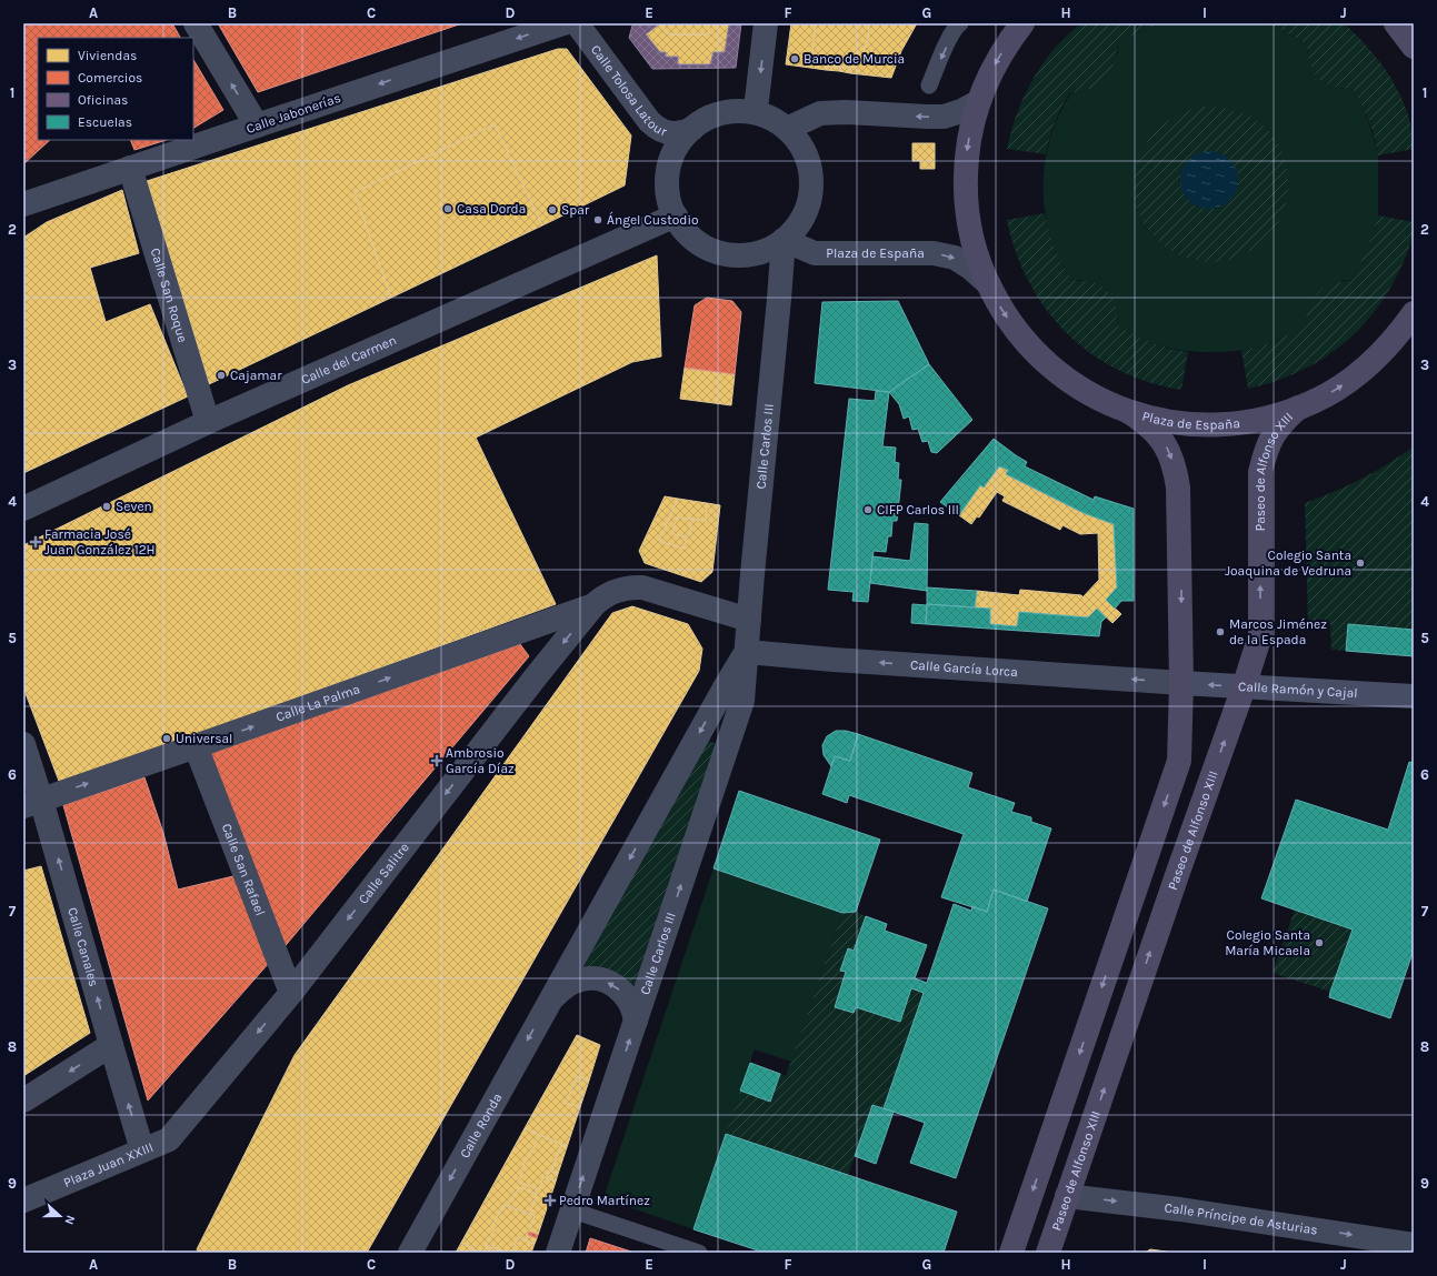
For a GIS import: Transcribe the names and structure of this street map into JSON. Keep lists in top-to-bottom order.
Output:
{
  "streets": {
    "main road": ["Plaza de España", "Paseo de Alfonso XIII", "Calle Ramón y Cajal"],
    "street": [
      "Calle Tolosa Latour",
      "Calle Jabonerías",
      "Calle San Roque",
      "Calle del Carmen",
      "Calle Carlos III",
      "Calle García Lorca",
      "Calle La Palma",
      "Calle San Rafael",
      "Calle Salitre",
      "Calle Canales",
      "Calle Ronda",
      "Plaza Juan XXIII",
      "Calle Príncipe de Asturias"
    ]
  },
  "crossings": [
    ["Calle Tolosa Latour", "Plaza de España"],
    ["Calle Tolosa Latour", "Calle del Carmen"],
    ["Calle Tolosa Latour", "Calle Carlos III"],
    ["Calle Jabonerías", "Calle San Roque"],
    ["Plaza de España", "Calle del Carmen"],
    ["Plaza de España", "Calle Carlos III"],
    ["Plaza de España", "Paseo de Alfonso XIII"],
    ["Calle San Roque", "Calle del Carmen"],
    ["Calle del Carmen", "Calle Carlos III"],
    ["Calle Carlos III", "Calle García Lorca"],
    ["Calle Carlos III", "Calle Ronda"],
    ["Paseo de Alfonso XIII", "Calle Ramón y Cajal"],
    ["Paseo de Alfonso XIII", "Calle Príncipe de Asturias"],
    ["Calle García Lorca", "Calle Ramón y Cajal"],
    ["Calle La Palma", "Calle San Rafael"],
    ["Calle La Palma", "Calle Salitre"],
    ["Calle La Palma", "Calle Canales"],
    ["Calle San Rafael", "Calle Salitre"],
    ["Calle Salitre", "Plaza Juan XXIII"],
    ["Calle Canales", "Plaza Juan XXIII"]
  ],
  "one_way": [
    "Calle Jabonerías",
    "Calle García Lorca",
    "Calle La Palma",
    "Calle Salitre",
    "Calle Canales",
    "Calle Ronda",
    "Calle Príncipe de Asturias"
  ],
  "places": {
    "other": [
      "Banco de Murcia",
      "Casa Dorda",
      "Spar",
      "Ángel Custodio",
      "Cajamar",
      "Seven",
      "CIFP Carlos III",
      "Colegio Santa Joaquina de Vedruna",
      "Marcos Jiménez de la Espada",
      "Universal",
      "Colegio Santa María Micaela"
    ],
    "health": ["Farmacia José Juan González 12H", "Ambrosio García Díaz", "Pedro Martínez"]
  },
  "legend": [
    "Viviendas",
    "Comercios",
    "Oficinas",
    "Escuelas"
  ],
  "north": "right",
  "grid": {
    "columns": [
      "A",
      "B",
      "C",
      "D",
      "E",
      "F",
      "G",
      "H",
      "I",
      "J"
    ],
    "rows": [
      "1",
      "2",
      "3",
      "4",
      "5",
      "6",
      "7",
      "8",
      "9"
    ]
  }
}
